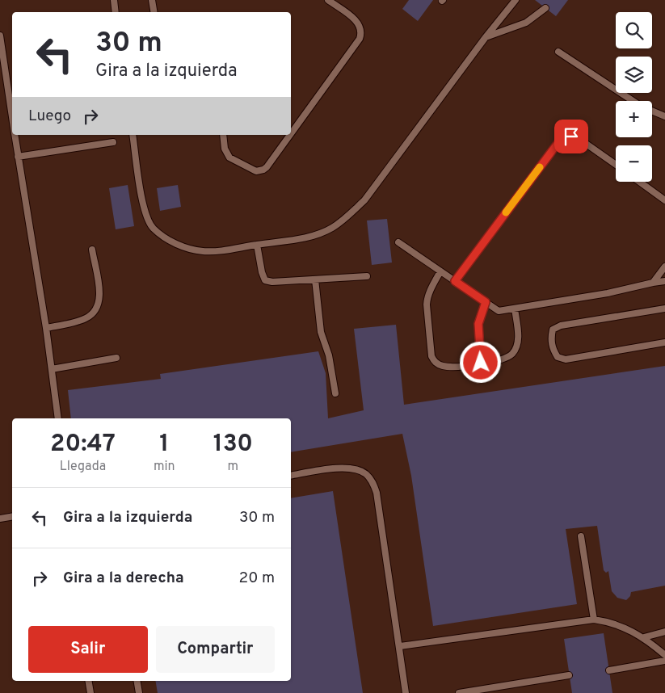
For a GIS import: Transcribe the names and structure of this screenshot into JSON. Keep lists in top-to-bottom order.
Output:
{
  "page": {
    "map_buttons": ["+", "−"],
    "turn": ["30 m", "Gira a la izquierda"],
    "then": "Luego",
    "eta": [
      "20:47",
      "Llegada",
      "1",
      "min",
      "130",
      "m"
    ],
    "list": [
      {
        "name": "Gira a la izquierda",
        "value": "30 m"
      },
      {
        "name": "Gira a la derecha",
        "value": "20 m"
      }
    ],
    "buttons": ["Salir", "Compartir"]
  }
}
